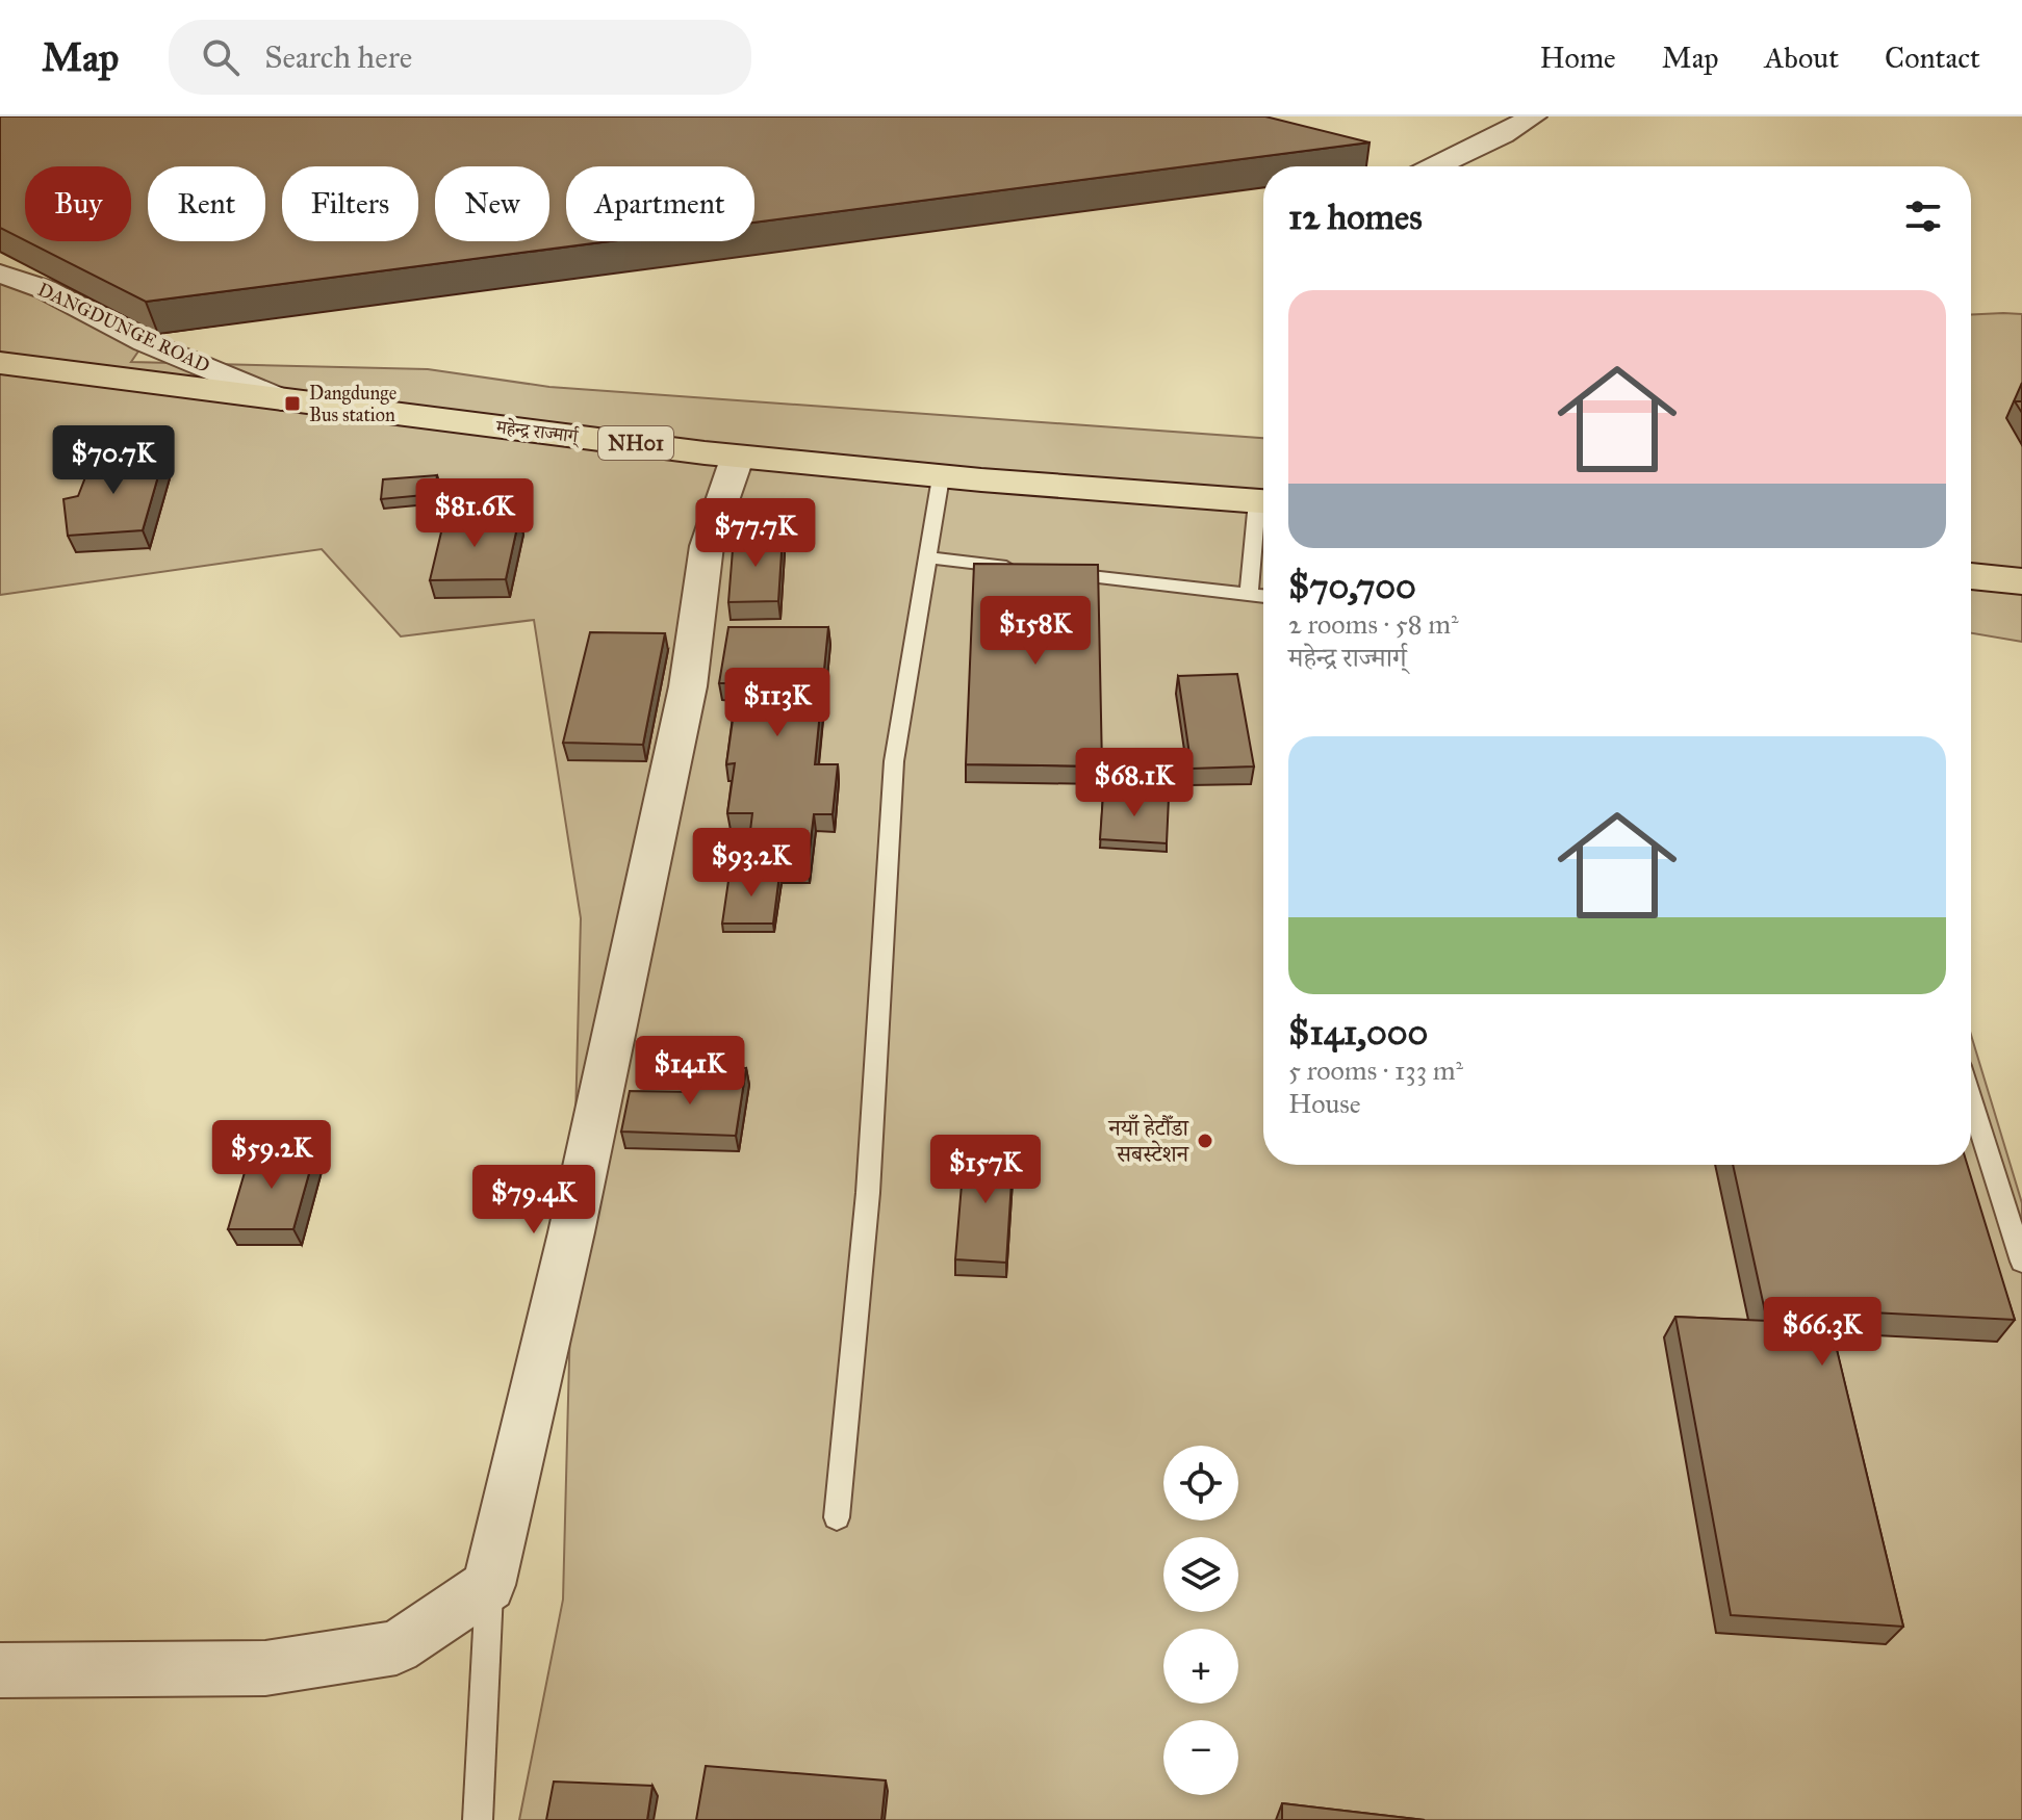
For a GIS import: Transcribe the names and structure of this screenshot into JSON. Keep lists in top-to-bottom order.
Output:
{
  "streets": {
    "highway": ["महेन्द्र राज्मार्ग्", "NH01"],
    "street": ["DANGDUNGE ROAD"]
  },
  "crossings": [
    ["DANGDUNGE ROAD", "महेन्द्र राज्मार्ग्"]
  ],
  "places": {
    "transit": ["Dangdunge Bus station"],
    "other": ["नयाँ हेटौँडा सबस्टेशन"]
  },
  "page": {
    "header": "Map",
    "search": "Search here",
    "nav": [
      "Home",
      "Map",
      "About",
      "Contact"
    ],
    "chip": [
      "Buy",
      "Rent",
      "Filters",
      "New",
      "Apartment"
    ],
    "heading": "12 homes",
    "list": [
      {
        "name": "$70,700",
        "note": "2 rooms · 58 m² · महेन्द्र राज्मार्ग्"
      },
      {
        "name": "$141,000",
        "note": "5 rooms · 133 m² · House"
      }
    ],
    "price": [
      "$70.7K",
      "$81.6K",
      "$77.7K",
      "$158K",
      "$113K",
      "$68.1K",
      "$93.2K",
      "$141K",
      "$59.2K",
      "$157K",
      "$79.4K",
      "$66.3K"
    ],
    "map_buttons": ["+", "−"]
  }
}
